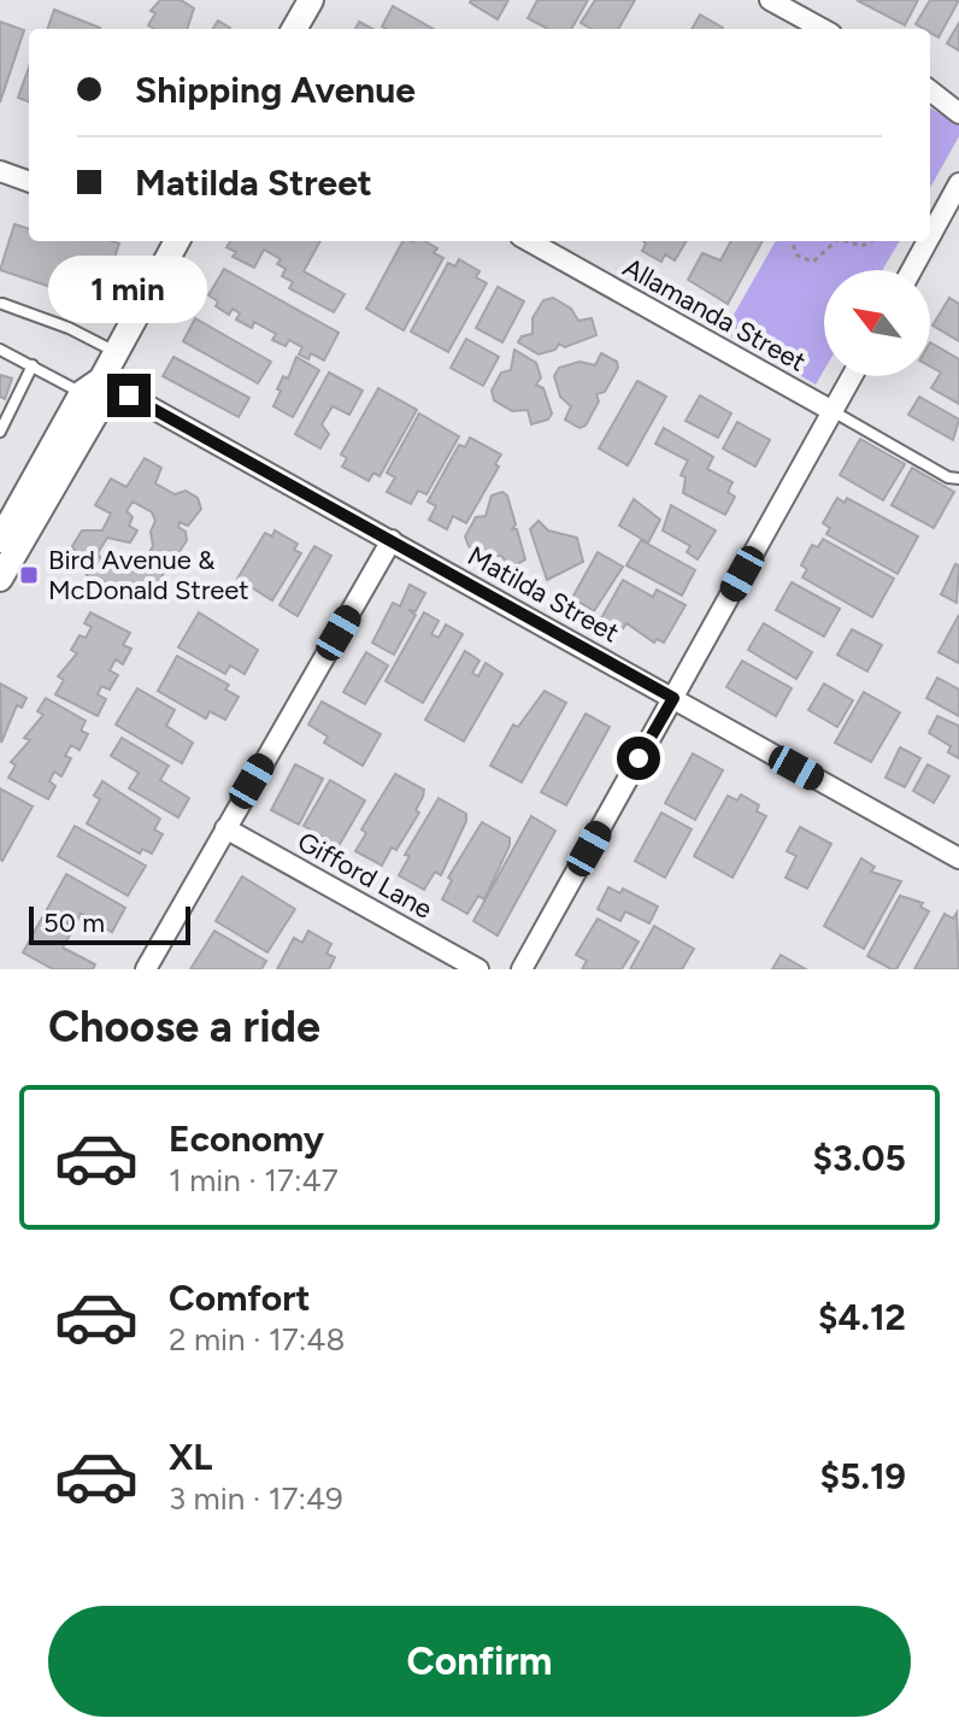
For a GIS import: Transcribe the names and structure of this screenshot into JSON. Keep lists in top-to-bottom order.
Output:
{
  "streets": {
    "street": ["Allamanda Street", "Matilda Street", "Gifford Lane"]
  },
  "places": {
    "transit": ["Bird Avenue & McDonald Street"]
  },
  "scale_bar": "50 m",
  "north": "top left",
  "page": {
    "banner": ["Shipping Avenue", "Matilda Street"],
    "bubble": "1 min",
    "scale": "50 m",
    "heading": "Choose a ride",
    "list": [
      {
        "name": "Economy",
        "note": "1 min · 17:47",
        "value": "$3.05"
      },
      {
        "name": "Comfort",
        "note": "2 min · 17:48",
        "value": "$4.12"
      },
      {
        "name": "XL",
        "note": "3 min · 17:49",
        "value": "$5.19"
      }
    ],
    "buttons": "Confirm"
  }
}
